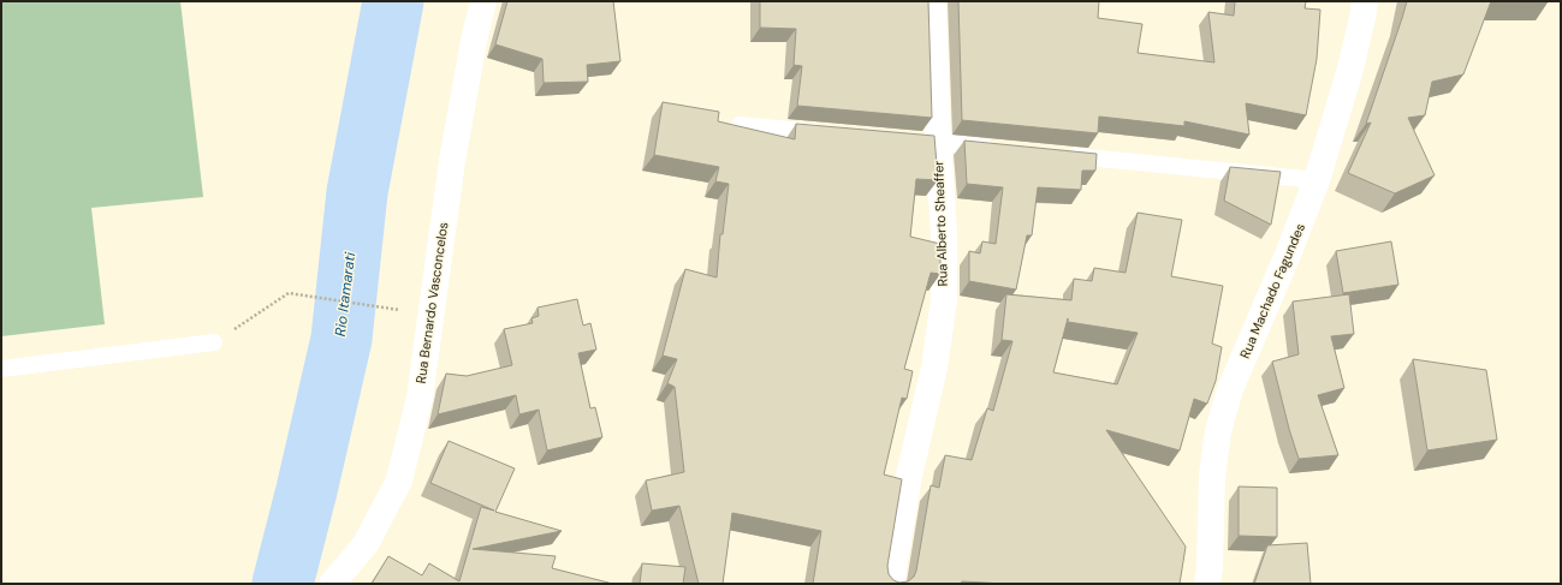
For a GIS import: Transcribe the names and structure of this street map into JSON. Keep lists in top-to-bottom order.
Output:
{
  "streets": {
    "street": ["Rua Alberto Sheaffer", "Rua Machado Fagundes", "Rua Bernardo Vasconcelos"]
  },
  "water": ["Rio Itamarati"]
}
